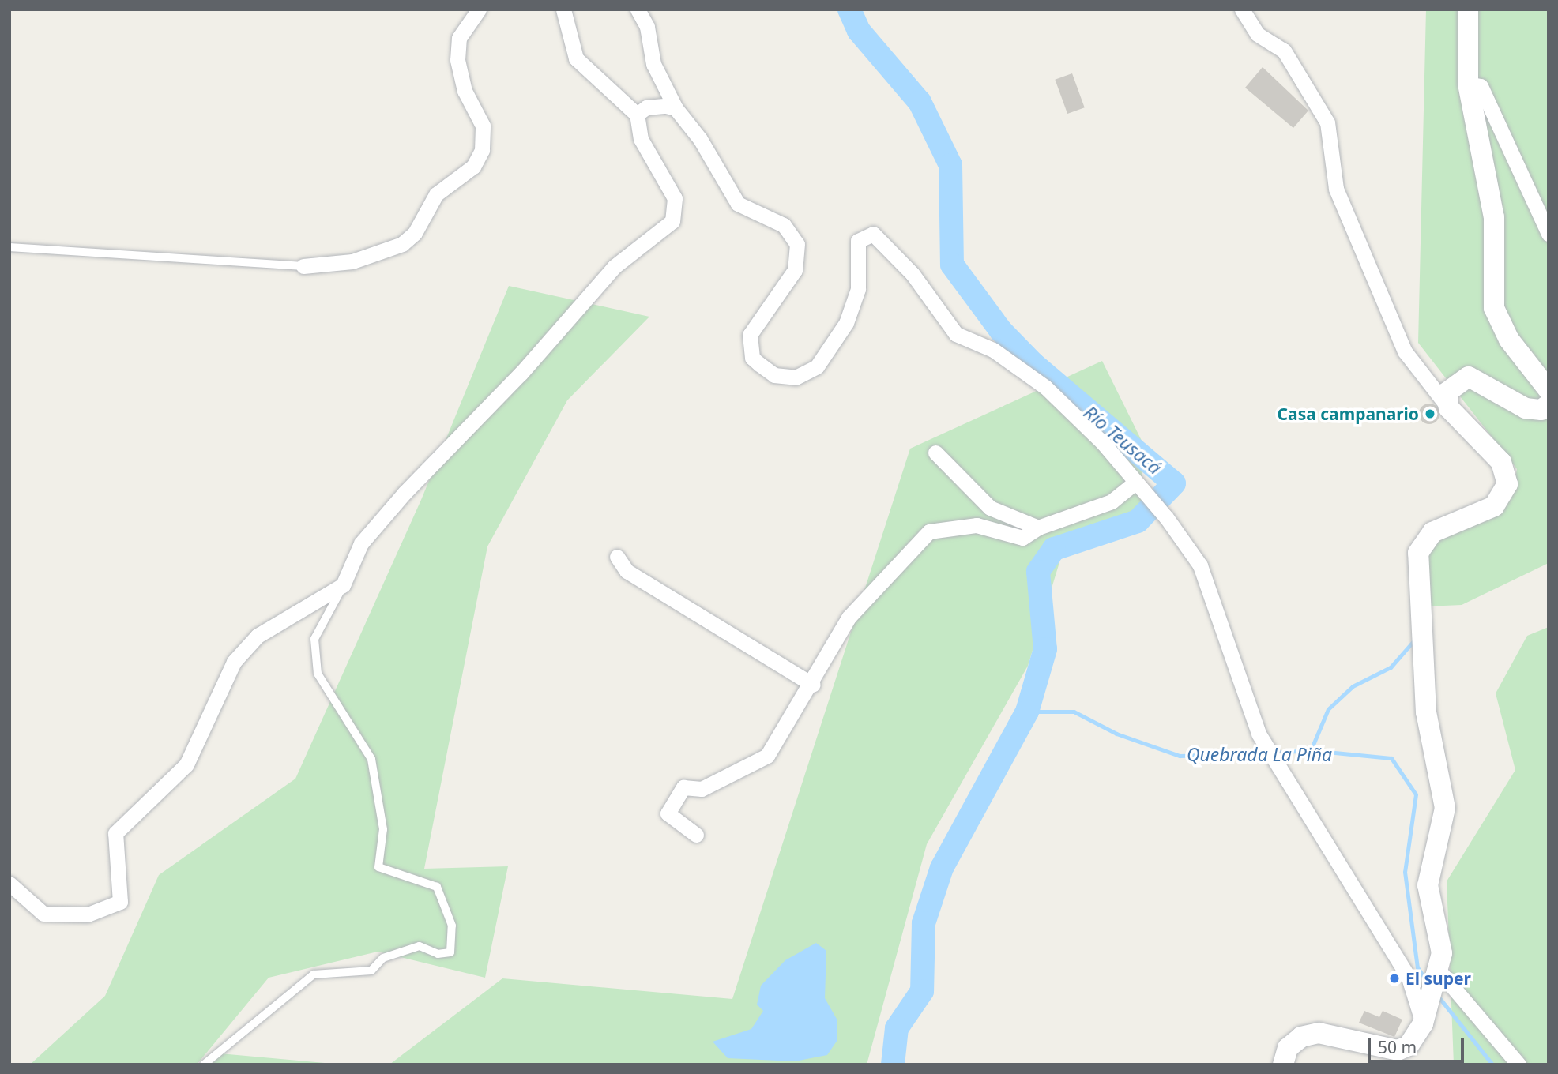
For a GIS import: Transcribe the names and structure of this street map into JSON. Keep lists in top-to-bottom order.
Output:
{
  "water": ["Río Teusacá", "Quebrada La Piña"],
  "places": ["Casa campanario", "El super"],
  "scale_bar": "50 m"
}
